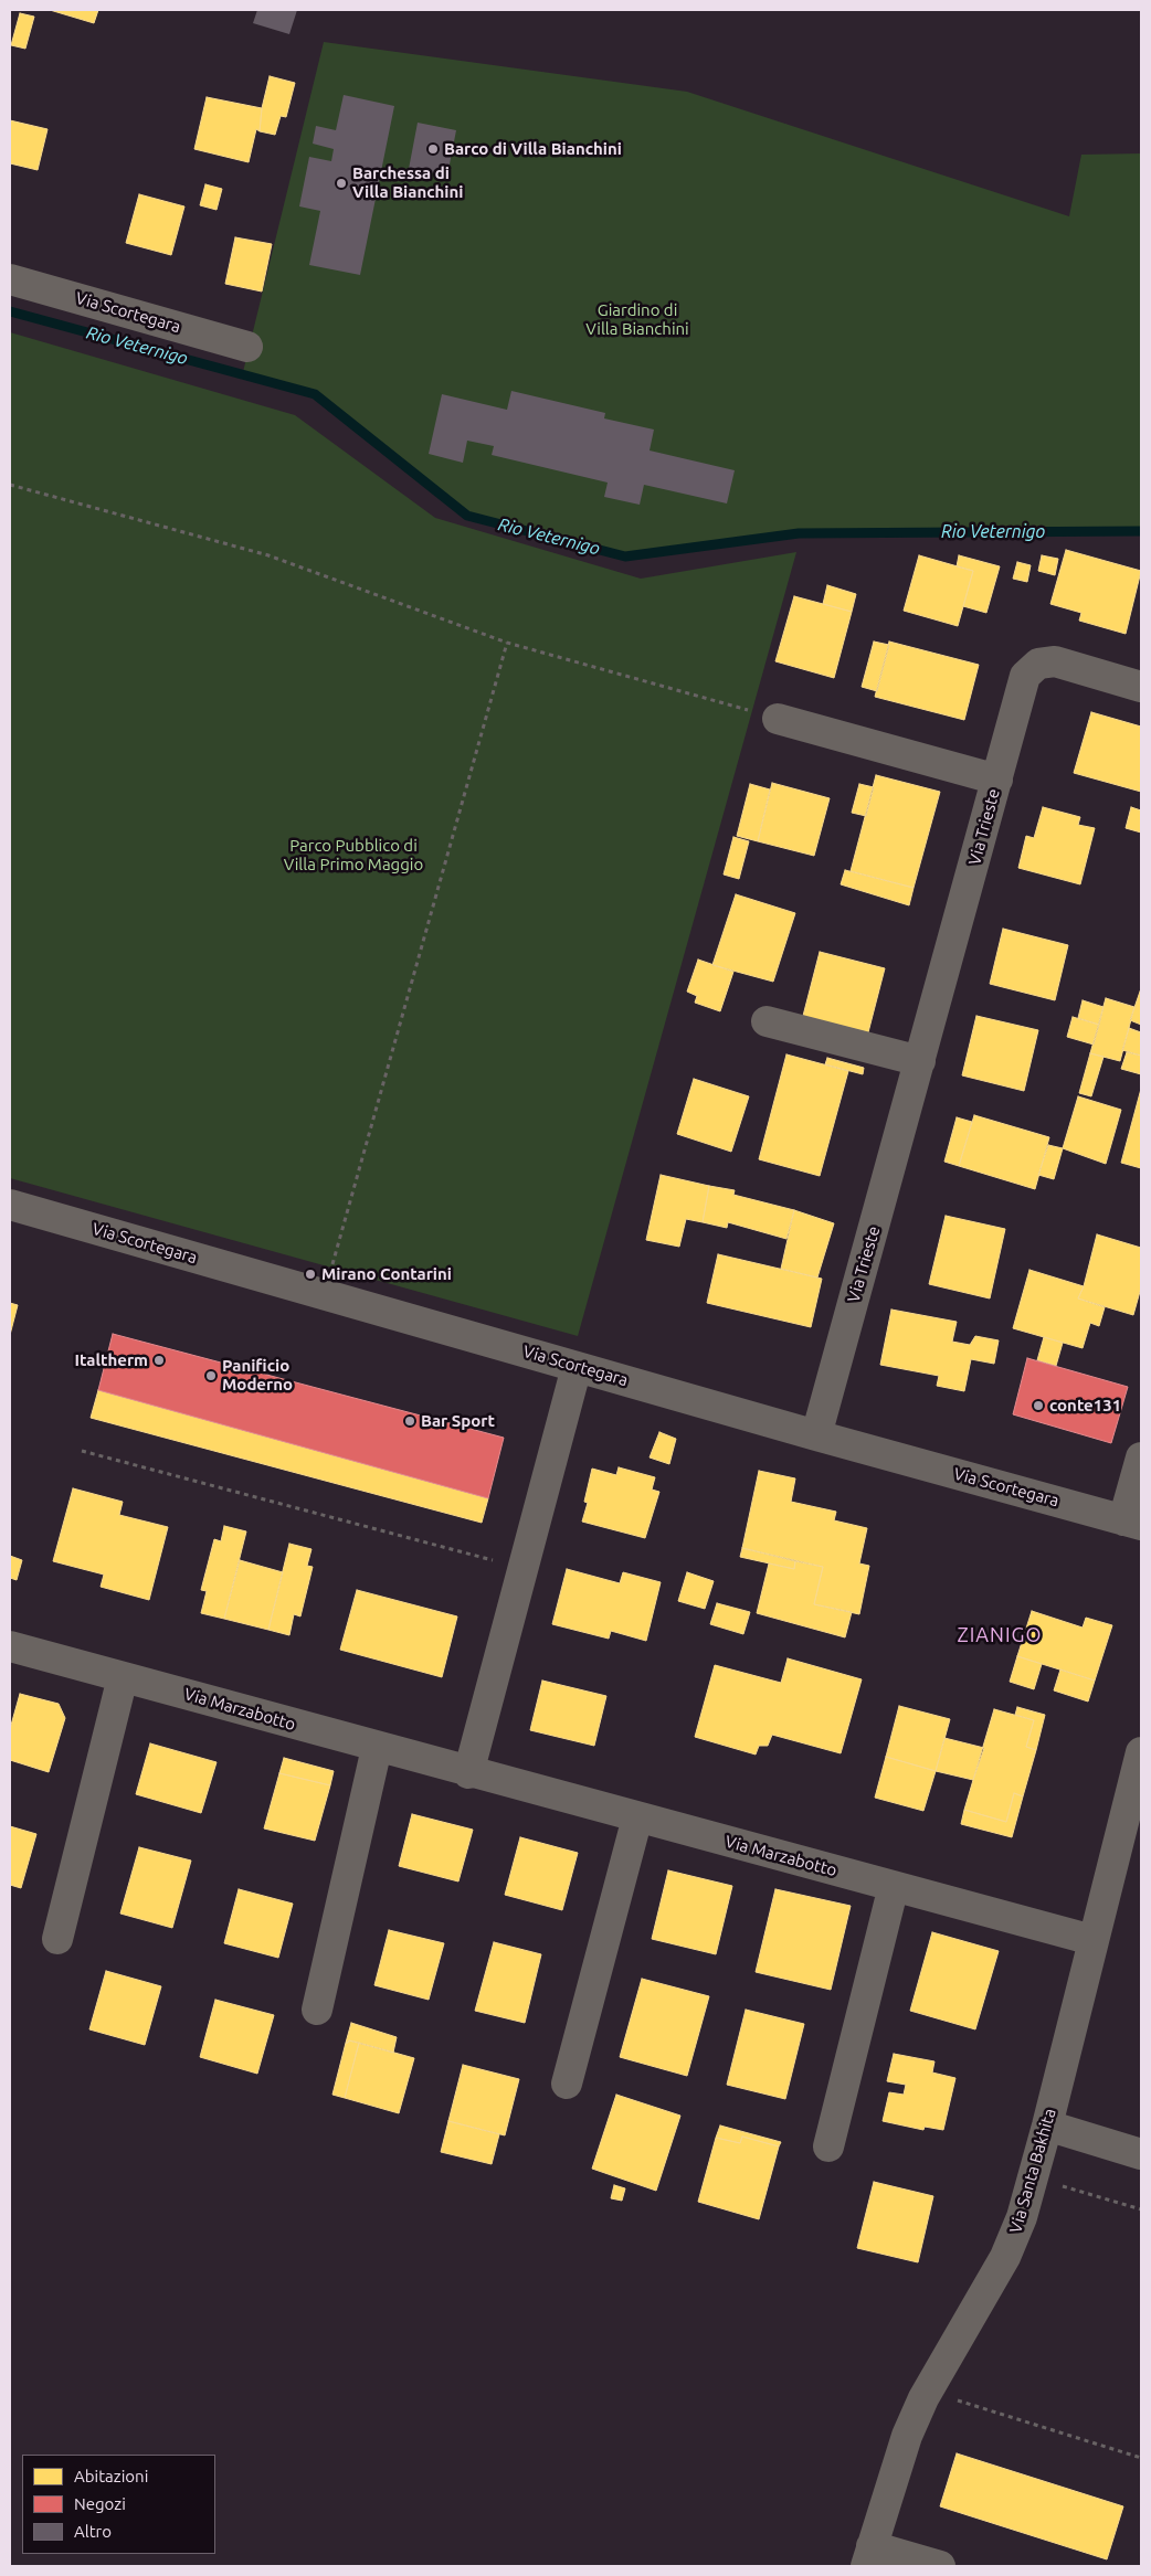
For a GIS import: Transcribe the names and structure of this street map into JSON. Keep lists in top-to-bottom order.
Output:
{
  "streets": {
    "street": [
      "Via Scortegara",
      "Via Trieste",
      "Via Marzabotto",
      "Via Santa Bakhita"
    ]
  },
  "crossings": [
    ["Via Scortegara", "Via Trieste"],
    ["Via Marzabotto", "Via Santa Bakhita"]
  ],
  "districts": ["ZIANIGO"],
  "water": ["Rio Veternigo"],
  "parks": ["Giardino di Villa Bianchini", "Parco Pubblico di Villa Primo Maggio"],
  "places": [
    "Barco di Villa Bianchini",
    "Barchessa di Villa Bianchini",
    "Mirano Contarini",
    "Italtherm",
    "Panificio Moderno",
    "conte131",
    "Bar Sport"
  ],
  "legend": ["Abitazioni", "Negozi", "Altro"]
}
